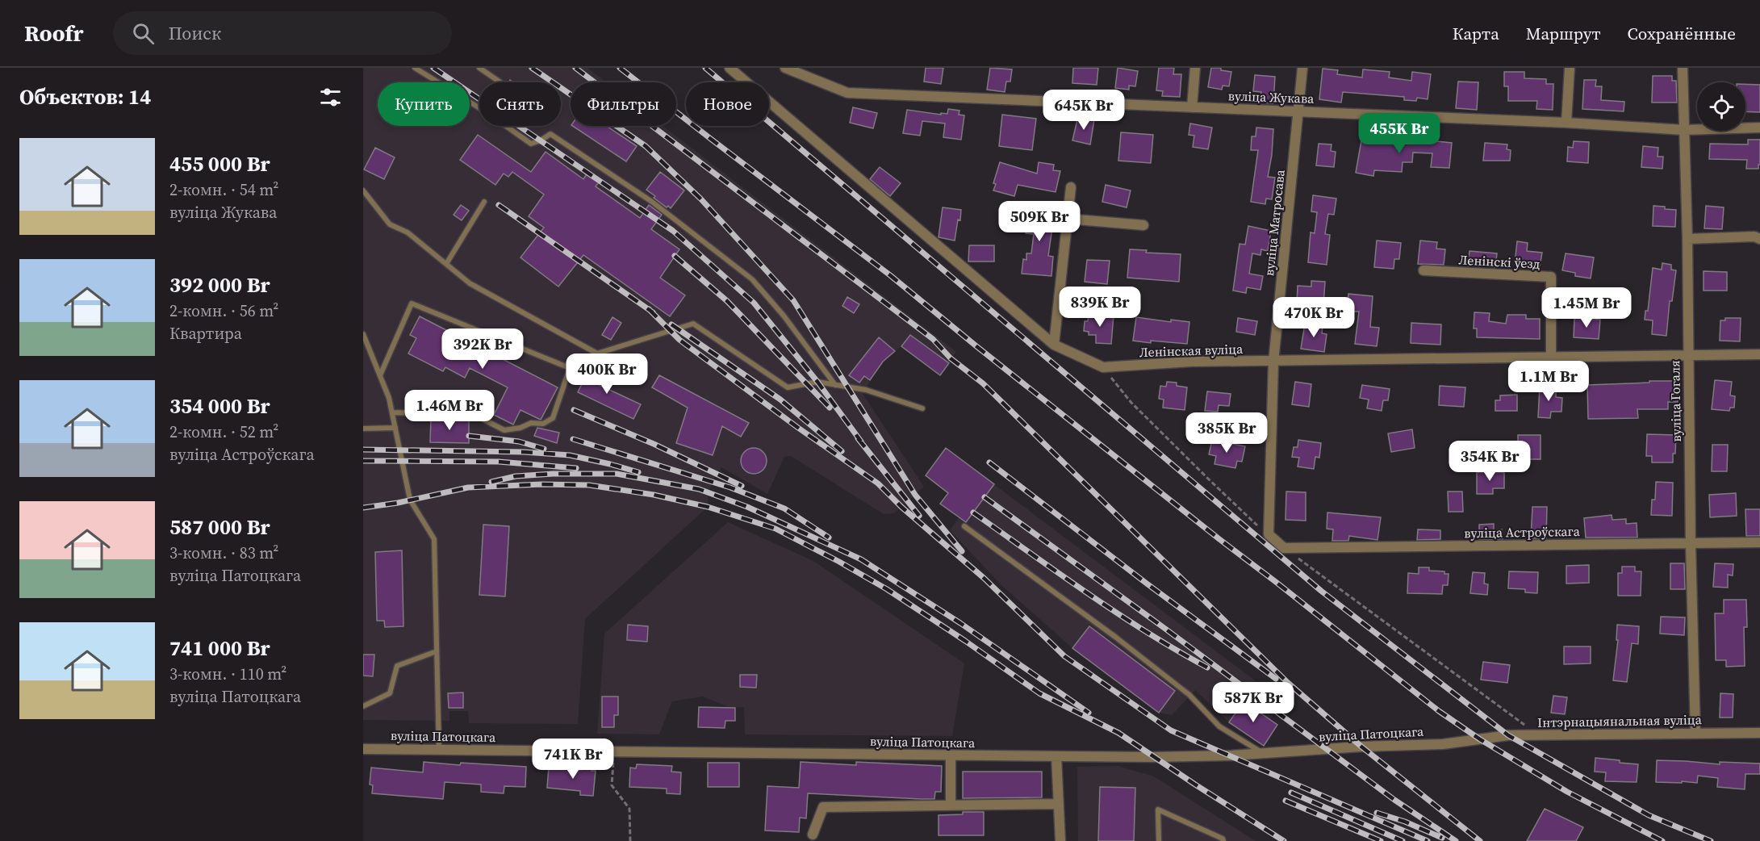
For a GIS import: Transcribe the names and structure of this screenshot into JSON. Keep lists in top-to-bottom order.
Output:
{
  "streets": {
    "street": [
      "вуліца Жукава",
      "вуліца Матросава",
      "Ленінскі ўезд",
      "Ленінская вуліца",
      "вуліца Гогаля",
      "вуліца Астроўскага",
      "Інтэрнацыянальная вуліца",
      "вуліца Патоцкага"
    ]
  },
  "crossings": [
    ["вуліца Жукава", "вуліца Матросава"],
    ["вуліца Жукава", "вуліца Гогаля"],
    ["вуліца Матросава", "Ленінская вуліца"],
    ["Ленінскі ўезд", "Ленінская вуліца"],
    ["Ленінская вуліца", "вуліца Гогаля"],
    ["вуліца Гогаля", "вуліца Астроўскага"],
    ["вуліца Гогаля", "Інтэрнацыянальная вуліца"],
    ["Інтэрнацыянальная вуліца", "вуліца Патоцкага"]
  ],
  "page": {
    "header": "Roofr",
    "search": "Поиск",
    "nav": ["Карта", "Маршрут", "Сохранённые"],
    "heading": "Объектов: 14",
    "chip": [
      "Купить",
      "Снять",
      "Фильтры",
      "Новое"
    ],
    "price": [
      "645K Br",
      "455K Br",
      "509K Br",
      "839K Br",
      "1.45M Br",
      "470K Br",
      "392K Br",
      "400K Br",
      "1.1M Br",
      "1.46M Br",
      "385K Br",
      "354K Br",
      "587K Br",
      "741K Br"
    ],
    "list": [
      {
        "name": "455 000 Br",
        "note": "2-комн. · 54 m² · вуліца Жукава"
      },
      {
        "name": "392 000 Br",
        "note": "2-комн. · 56 m² · Квартира"
      },
      {
        "name": "354 000 Br",
        "note": "2-комн. · 52 m² · вуліца Астроўскага"
      },
      {
        "name": "587 000 Br",
        "note": "3-комн. · 83 m² · вуліца Патоцкага"
      },
      {
        "name": "741 000 Br",
        "note": "3-комн. · 110 m² · вуліца Патоцкага"
      }
    ]
  }
}
